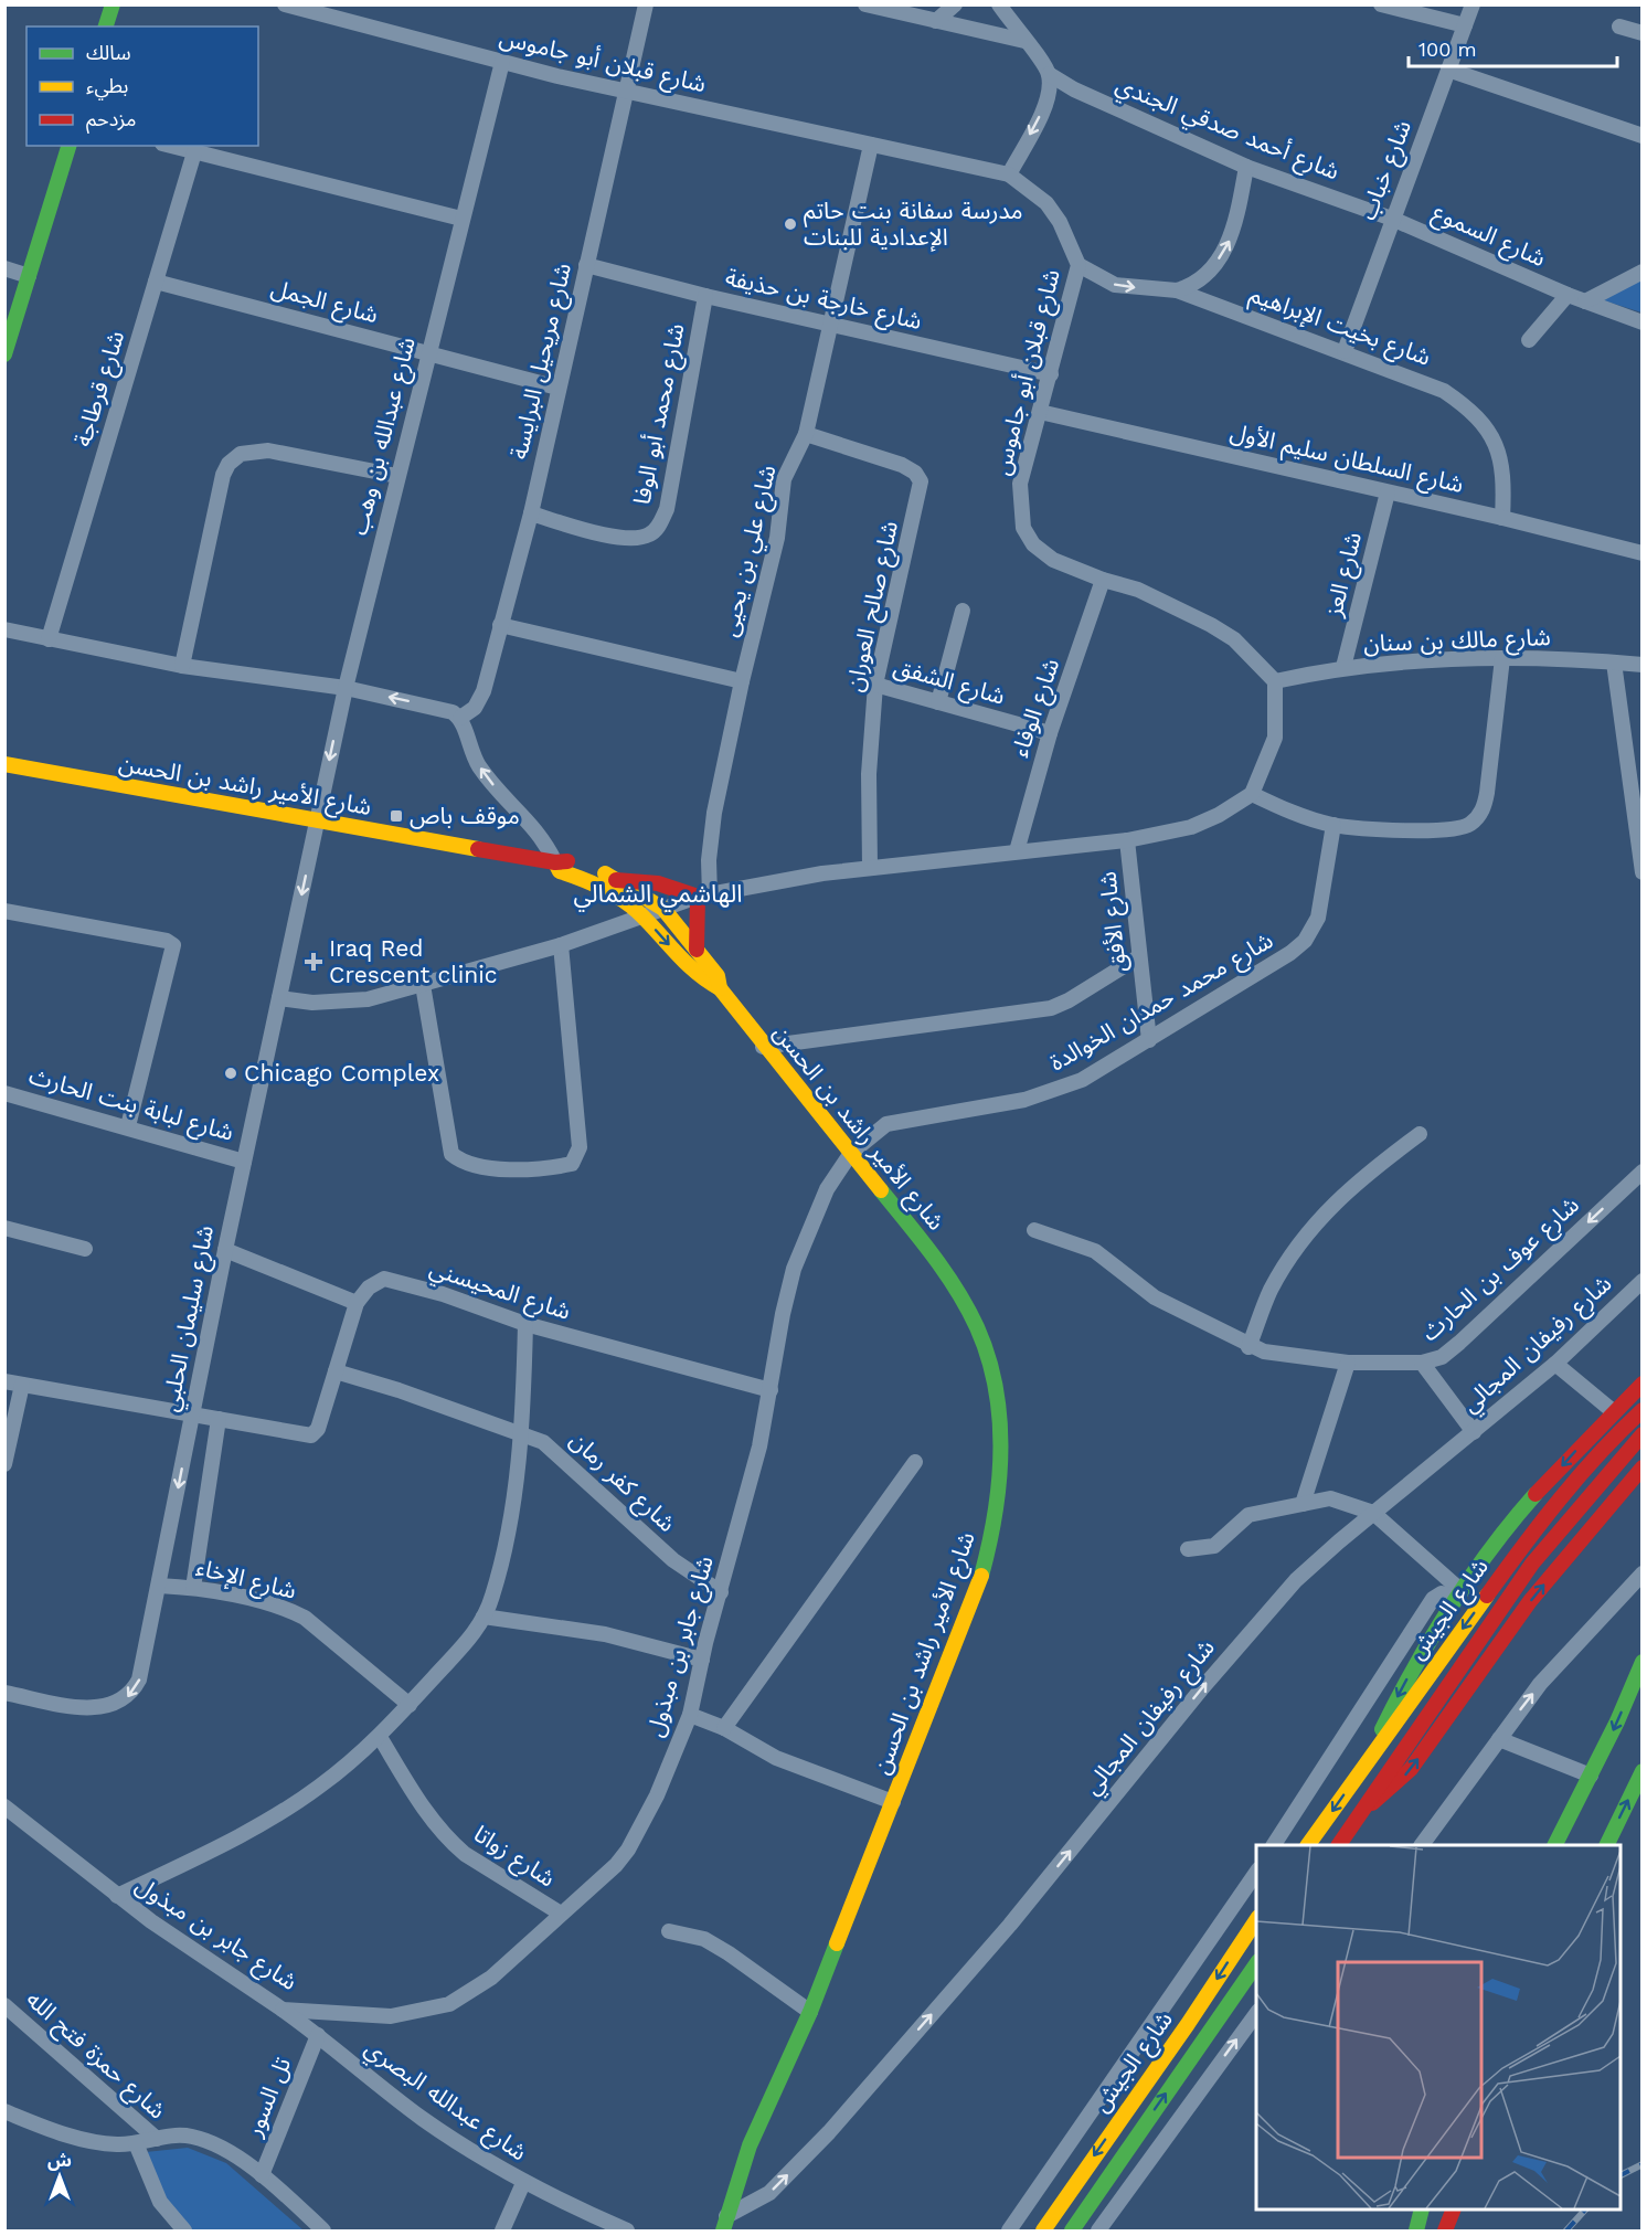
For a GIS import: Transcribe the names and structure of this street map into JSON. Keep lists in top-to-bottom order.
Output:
{
  "streets": {
    "main road": ["شارع الأمير راشد بن الحسن", "شارع الجيش"],
    "street": [
      "شارع قبلان أبو جاموس",
      "شارع أحمد صدقي الجندي",
      "شارع خباب",
      "شارع السموع",
      "شارع خارجة بن حذيفة",
      "شارع الجمل",
      "شارع بخيت الإبراهيم",
      "شارع مريحيل البرايسة",
      "شارع قرطاجة",
      "شارع محمد أبو الوفا",
      "شارع عبدالله بن وهب",
      "شارع السلطان سليم الأول",
      "شارع علي بن يحيى",
      "شارع العز",
      "شارع صالح العوران",
      "شارع مالك بن سنان",
      "شارع الشفق",
      "شارع الوفاء",
      "شارع الأفق",
      "شارع محمد حمدان الخوالدة",
      "شارع لبابة بنت الحارث",
      "شارع عوف بن الحارث",
      "شارع المحيسني",
      "شارع سليمان الحلبي",
      "شارع رفيفان المجالي",
      "شارع كفر رمان",
      "شارع الإخاء",
      "شارع جابر بن مبذول",
      "شارع زواتا",
      "شارع حمزة فتح الله",
      "تل السور",
      "شارع عبدالله البصري"
    ]
  },
  "crossings": [
    ["شارع قبلان أبو جاموس", "شارع خارجة بن حذيفة"],
    ["شارع قبلان أبو جاموس", "شارع بخيت الإبراهيم"],
    ["شارع قبلان أبو جاموس", "شارع مريحيل البرايسة"],
    ["شارع قبلان أبو جاموس", "شارع عبدالله بن وهب"],
    ["شارع قبلان أبو جاموس", "شارع السلطان سليم الأول"],
    ["شارع قبلان أبو جاموس", "شارع علي بن يحيى"],
    ["شارع قبلان أبو جاموس", "شارع مالك بن سنان"],
    ["شارع قبلان أبو جاموس", "شارع الوفاء"],
    ["شارع أحمد صدقي الجندي", "شارع خباب"],
    ["شارع أحمد صدقي الجندي", "شارع السموع"],
    ["شارع خباب", "شارع السموع"],
    ["شارع خباب", "شارع بخيت الإبراهيم"],
    ["شارع خارجة بن حذيفة", "شارع مريحيل البرايسة"],
    ["شارع خارجة بن حذيفة", "شارع محمد أبو الوفا"],
    ["شارع خارجة بن حذيفة", "شارع علي بن يحيى"],
    ["شارع الجمل", "شارع مريحيل البرايسة"],
    ["شارع الجمل", "شارع قرطاجة"],
    ["شارع الجمل", "شارع عبدالله بن وهب"],
    ["شارع بخيت الإبراهيم", "شارع السلطان سليم الأول"],
    ["شارع مريحيل البرايسة", "شارع محمد أبو الوفا"],
    ["شارع عبدالله بن وهب", "شارع الأمير راشد بن الحسن"],
    ["شارع عبدالله بن وهب", "شارع سليمان الحلبي"],
    ["شارع السلطان سليم الأول", "شارع العز"],
    ["شارع علي بن يحيى", "شارع صالح العوران"],
    ["شارع العز", "شارع مالك بن سنان"],
    ["شارع صالح العوران", "شارع الشفق"],
    ["شارع الشفق", "شارع الوفاء"],
    ["شارع الأمير راشد بن الحسن", "شارع محمد حمدان الخوالدة"],
    ["شارع الأمير راشد بن الحسن", "شارع سليمان الحلبي"],
    ["شارع الأمير راشد بن الحسن", "شارع رفيفان المجالي"],
    ["شارع الأمير راشد بن الحسن", "شارع جابر بن مبذول"],
    ["شارع الأفق", "شارع محمد حمدان الخوالدة"],
    ["شارع محمد حمدان الخوالدة", "شارع جابر بن مبذول"],
    ["شارع لبابة بنت الحارث", "شارع سليمان الحلبي"],
    ["شارع عوف بن الحارث", "شارع رفيفان المجالي"],
    ["شارع المحيسني", "شارع جابر بن مبذول"],
    ["شارع سليمان الحلبي", "شارع الإخاء"],
    ["شارع كفر رمان", "شارع جابر بن مبذول"],
    ["شارع جابر بن مبذول", "شارع زواتا"],
    ["شارع جابر بن مبذول", "شارع عبدالله البصري"],
    ["تل السور", "شارع عبدالله البصري"]
  ],
  "one_way": ["شارع عوف بن الحارث", "شارع سليمان الحلبي", "شارع رفيفان المجالي"],
  "districts": ["الهاشمي الشمالي"],
  "places": {
    "other": ["مدرسة سفانة بنت حاتم الإعدادية للبنات", "Chicago Complex"],
    "transit": ["موقف باص"],
    "health": ["Iraq Red Crescent clinic"]
  },
  "legend": ["سالك", "بطيء", "مزدحم"],
  "scale_bar": "100 m",
  "north": "top"
}
